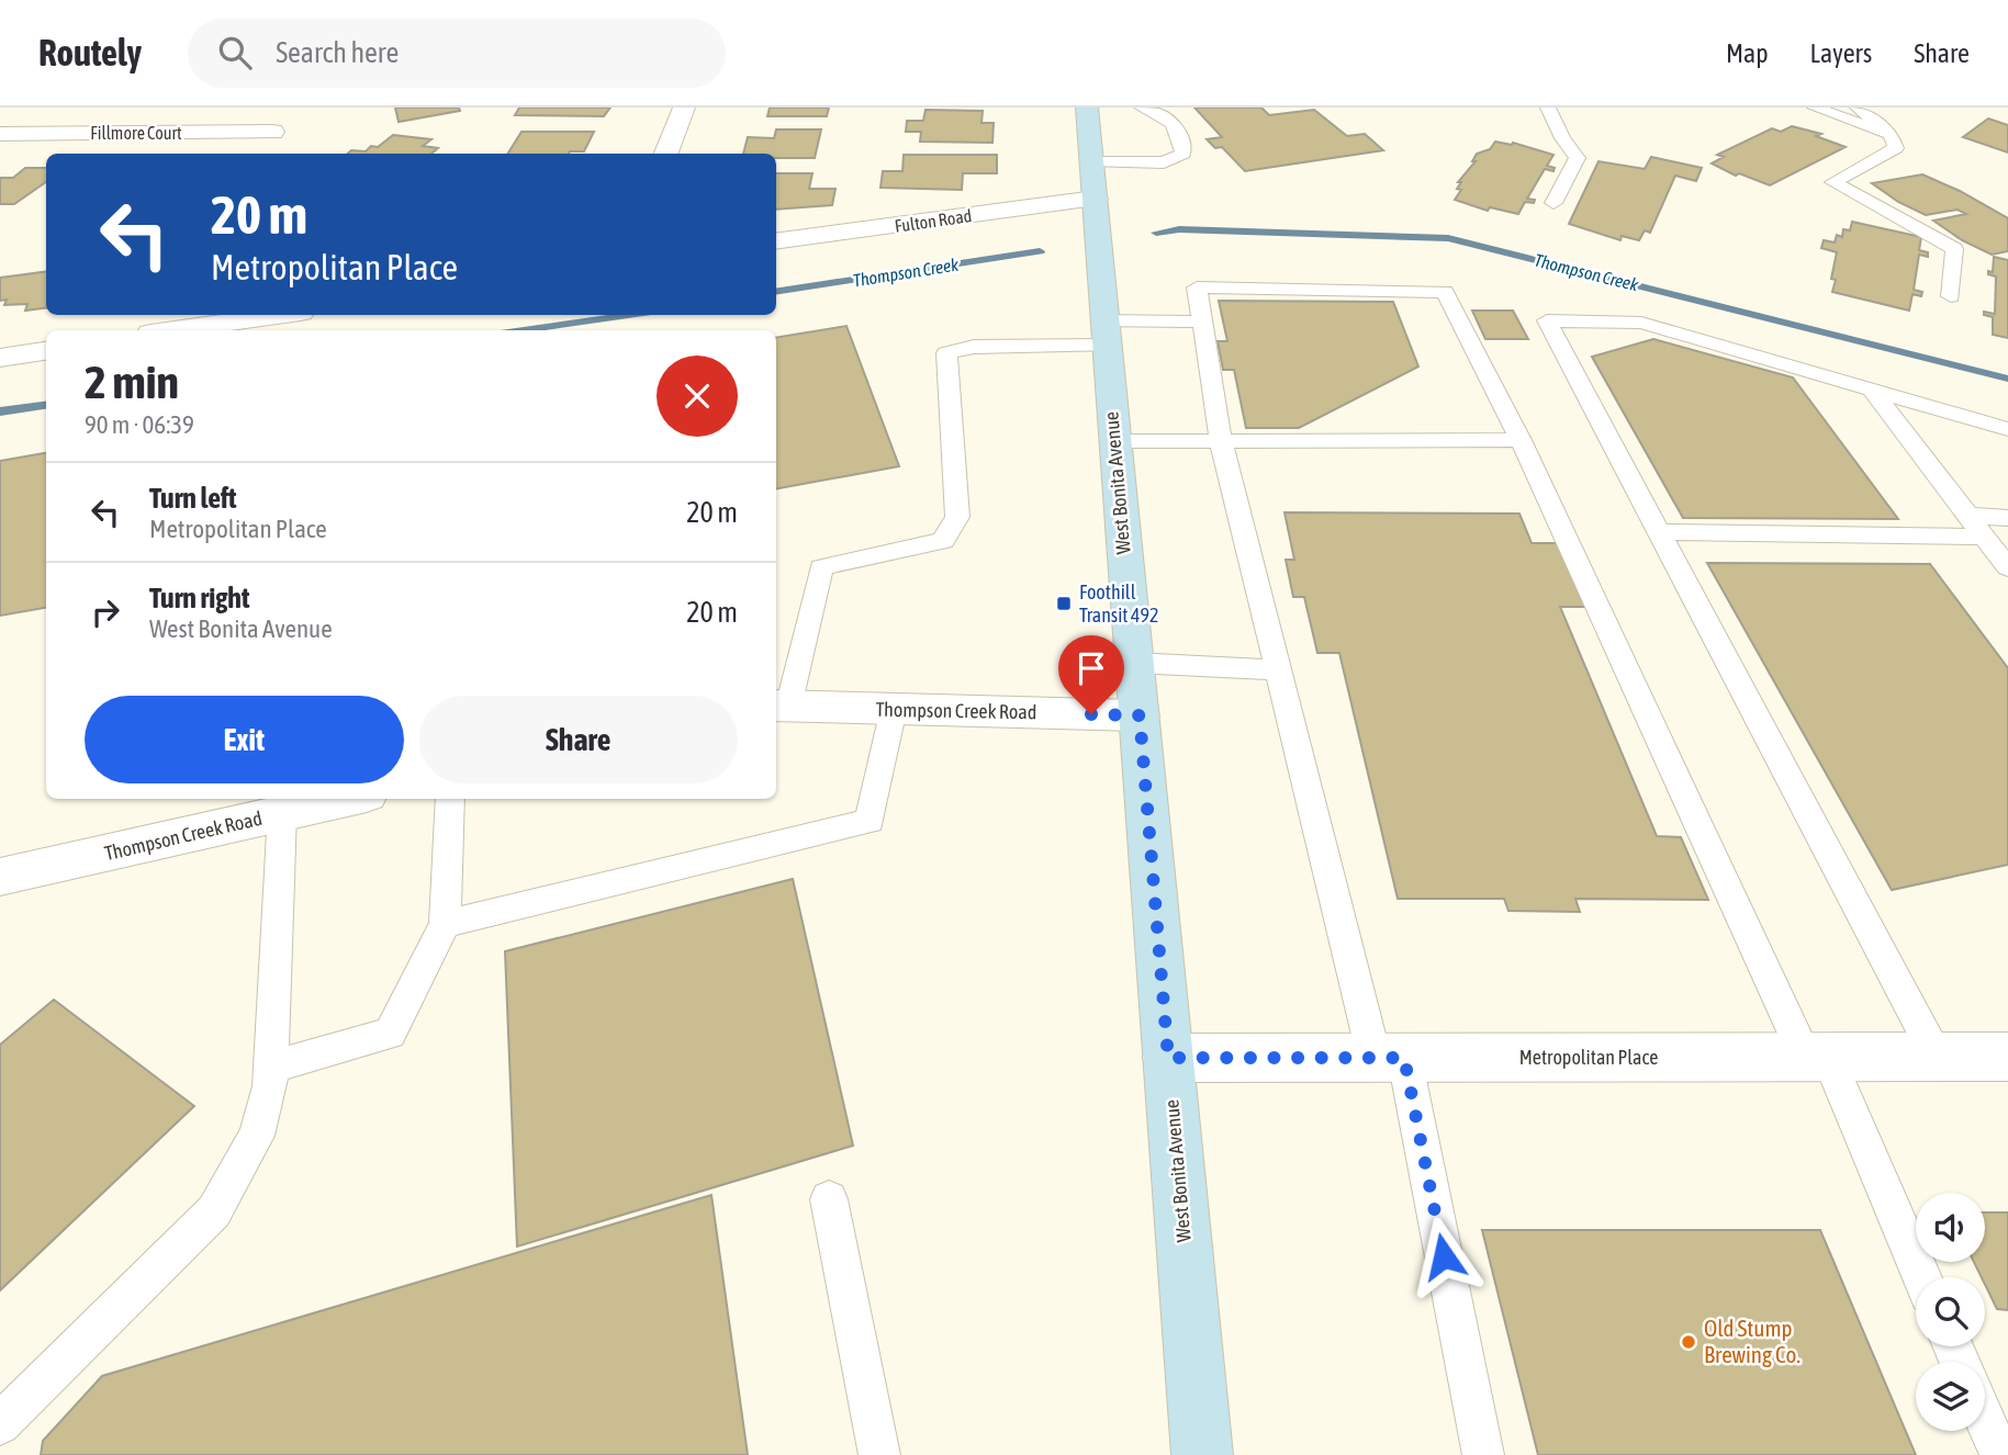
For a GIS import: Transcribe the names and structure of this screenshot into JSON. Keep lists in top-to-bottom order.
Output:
{
  "streets": {
    "main road": ["West Bonita Avenue"],
    "street": [
      "Fillmore Court",
      "Fulton Road",
      "Thompson Creek Road",
      "Metropolitan Place"
    ]
  },
  "crossings": [
    ["Fulton Road", "West Bonita Avenue"],
    ["West Bonita Avenue", "Thompson Creek Road"],
    ["West Bonita Avenue", "Metropolitan Place"]
  ],
  "water": ["Thompson Creek"],
  "places": {
    "transit": ["Foothill Transit 492"],
    "other": ["Old Stump Brewing Co."]
  },
  "page": {
    "header": "Routely",
    "search": "Search here",
    "nav": ["Map", "Layers", "Share"],
    "turn": ["20 m", "Metropolitan Place"],
    "heading": ["2 min", "90 m · 06:39"],
    "list": [
      {
        "name": "Turn left",
        "note": "Metropolitan Place",
        "value": "20 m"
      },
      {
        "name": "Turn right",
        "note": "West Bonita Avenue",
        "value": "20 m"
      }
    ],
    "buttons": ["Exit", "Share"]
  }
}
